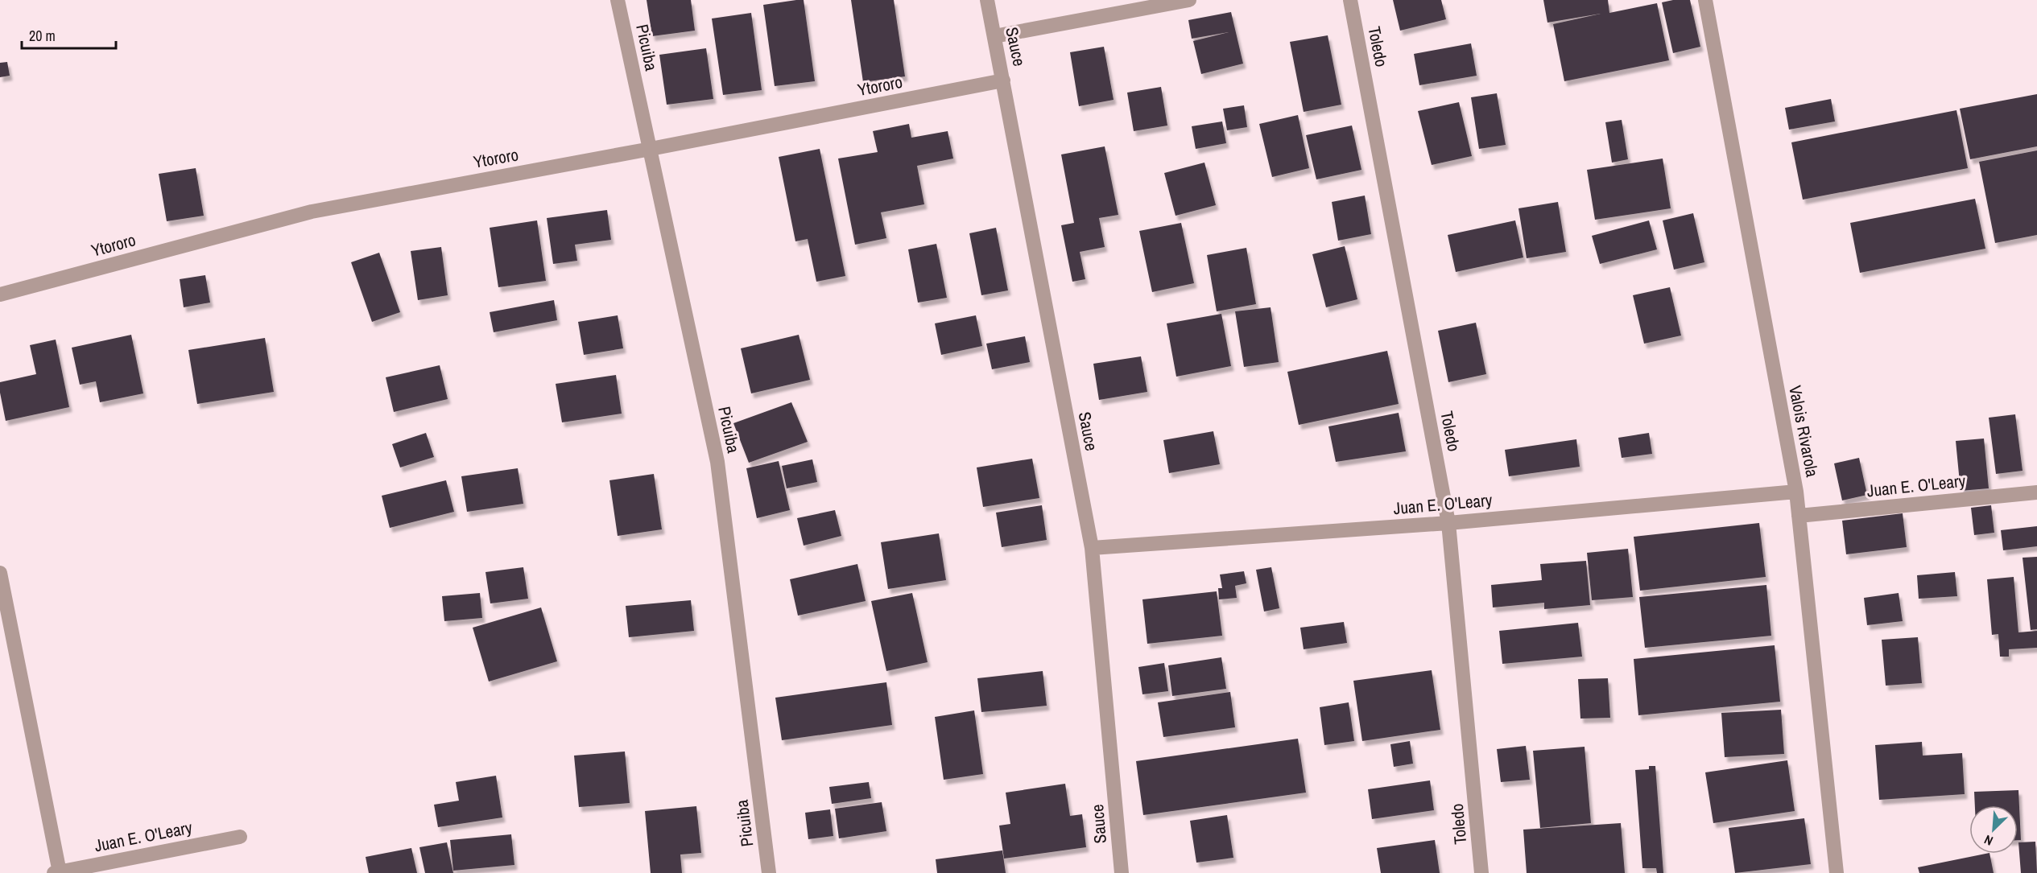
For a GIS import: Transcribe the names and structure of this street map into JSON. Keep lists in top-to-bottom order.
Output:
{
  "streets": {
    "street": [
      "Sauce",
      "Toledo",
      "Picuiba",
      "Ytororo",
      "Valois Rivarola",
      "Juan E. O'Leary"
    ]
  },
  "crossings": [
    ["Sauce", "Ytororo"],
    ["Sauce", "Juan E. O'Leary"],
    ["Toledo", "Juan E. O'Leary"],
    ["Picuiba", "Ytororo"],
    ["Valois Rivarola", "Juan E. O'Leary"]
  ],
  "scale_bar": "20 m",
  "north": "bottom left"
}
